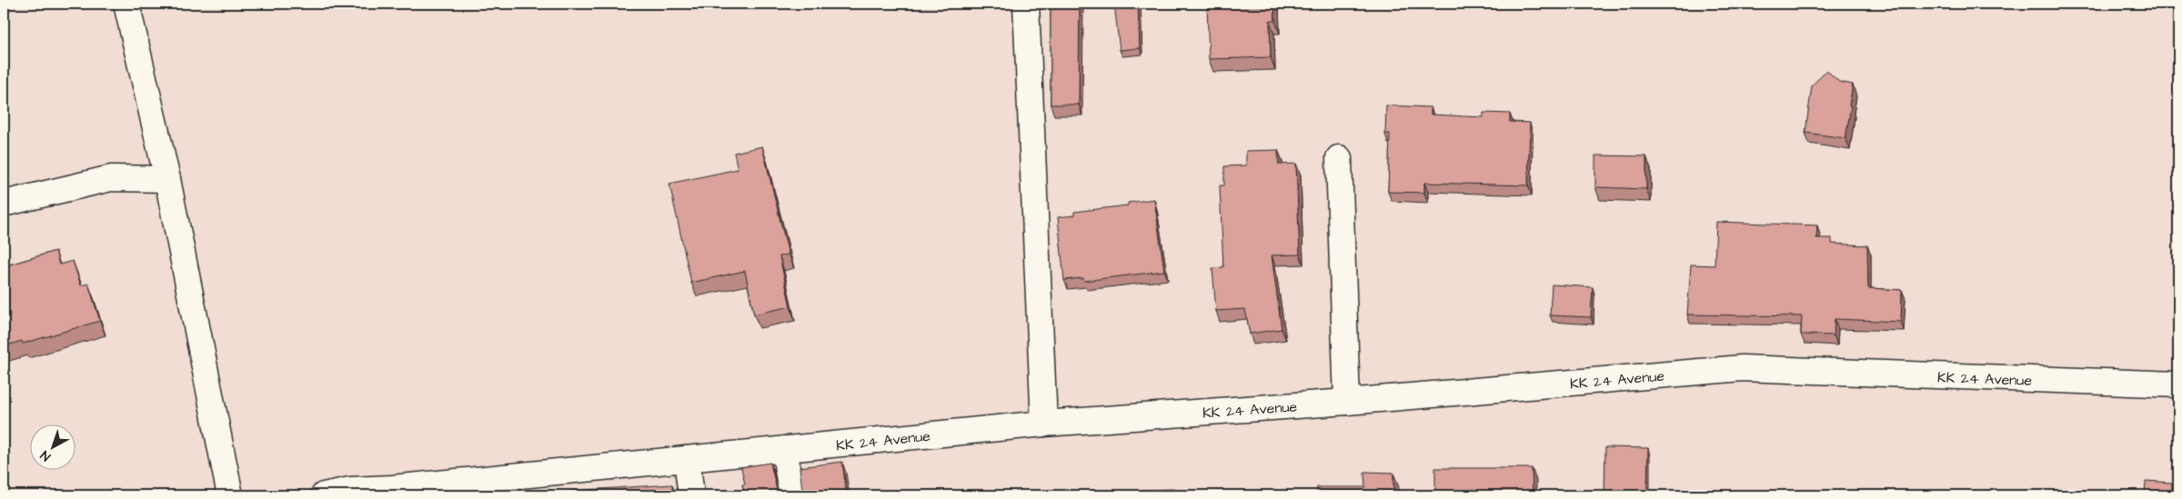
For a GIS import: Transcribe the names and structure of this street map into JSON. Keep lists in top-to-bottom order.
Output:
{
  "streets": {
    "street": ["KK 24 Avenue"]
  },
  "north": "bottom left"
}
